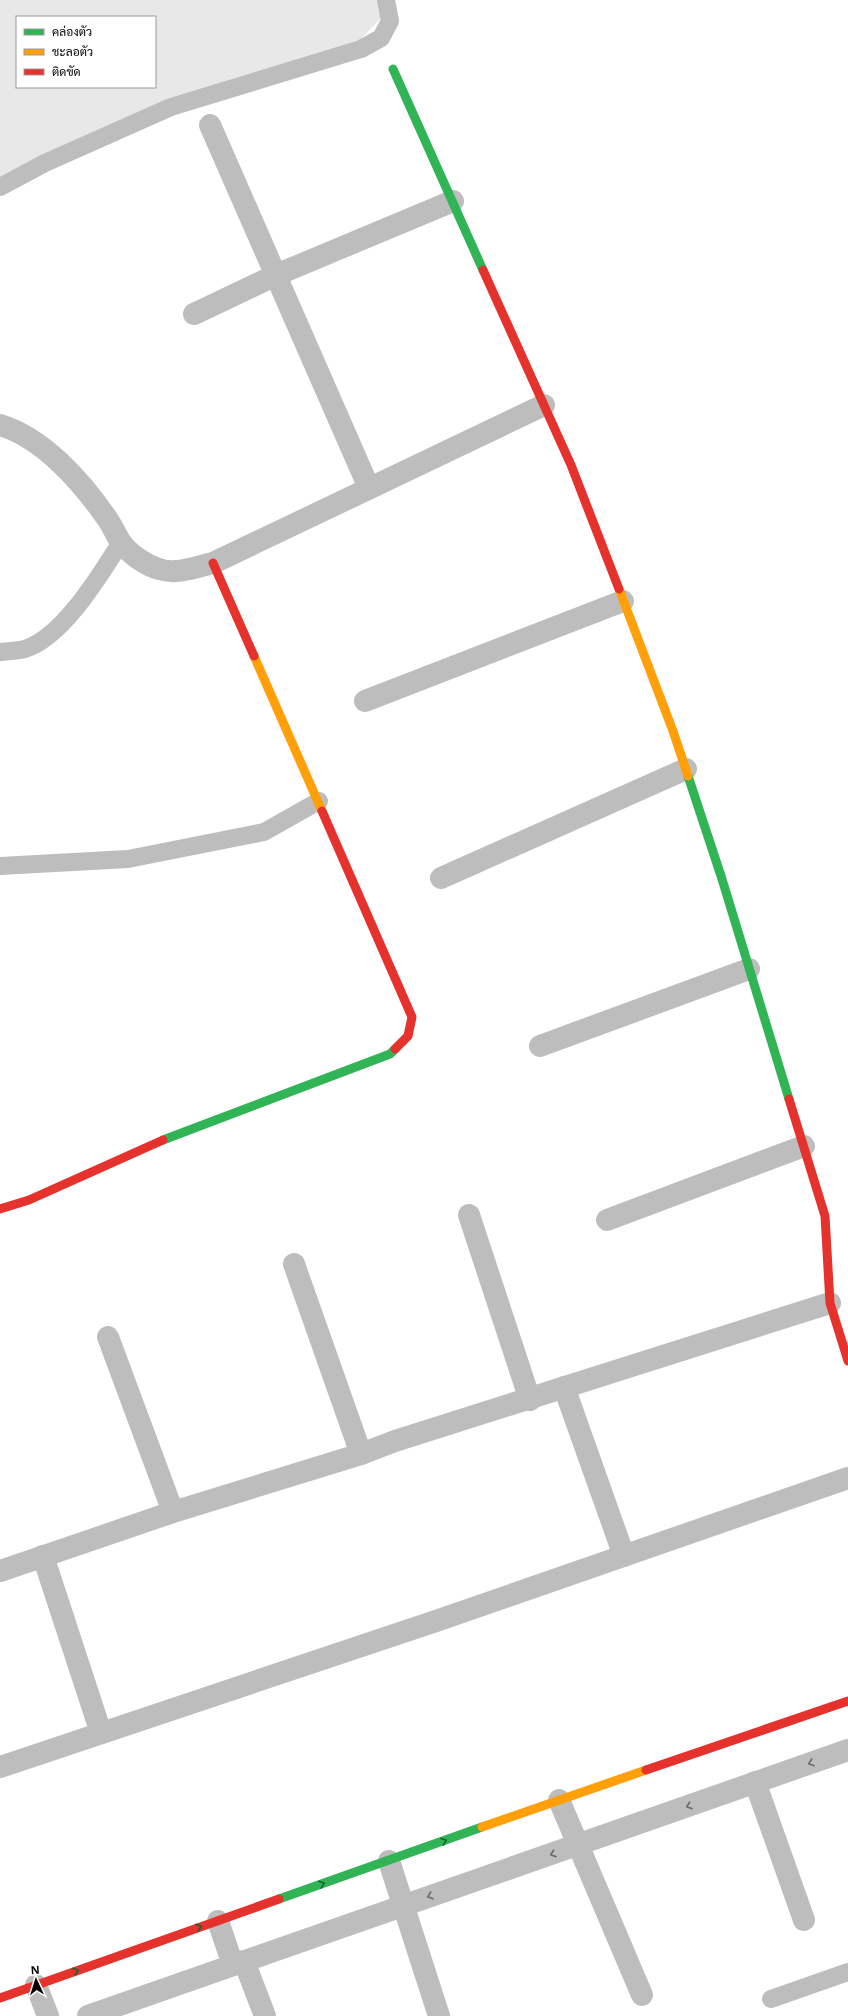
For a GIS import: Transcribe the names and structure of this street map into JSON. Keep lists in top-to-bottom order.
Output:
{
  "legend": ["คล่องตัว", "ชะลอตัว", "ติดขัด"],
  "north": "top"
}
